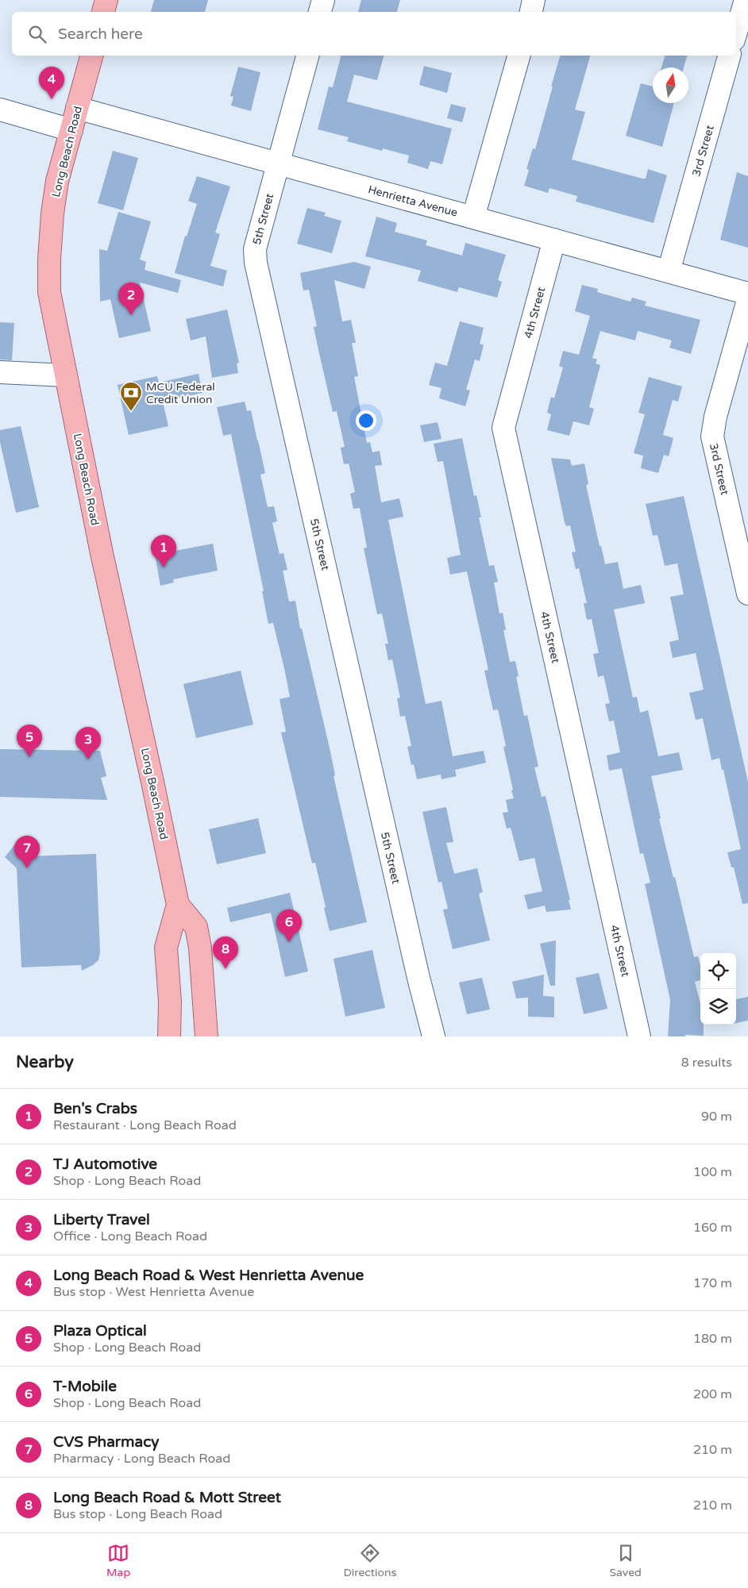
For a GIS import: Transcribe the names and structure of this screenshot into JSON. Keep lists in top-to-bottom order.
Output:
{
  "streets": {
    "main road": ["Long Beach Road"],
    "street": [
      "3rd Street",
      "Henrietta Avenue",
      "5th Street",
      "4th Street"
    ]
  },
  "crossings": [
    ["3rd Street", "Henrietta Avenue"],
    ["Long Beach Road", "Henrietta Avenue"],
    ["Henrietta Avenue", "5th Street"],
    ["Henrietta Avenue", "4th Street"]
  ],
  "places": {
    "bank": ["MCU Federal Credit Union"]
  },
  "north": "top",
  "page": {
    "search": "Search here",
    "pins": [
      "4",
      "2",
      "1",
      "5",
      "3",
      "7",
      "6",
      "8"
    ],
    "heading": ["Nearby", "8 results"],
    "list": [
      {
        "mark": "1",
        "name": "Ben's Crabs",
        "note": "Restaurant · Long Beach Road",
        "value": "90 m"
      },
      {
        "mark": "2",
        "name": "TJ Automotive",
        "note": "Shop · Long Beach Road",
        "value": "100 m"
      },
      {
        "mark": "3",
        "name": "Liberty Travel",
        "note": "Office · Long Beach Road",
        "value": "160 m"
      },
      {
        "mark": "4",
        "name": "Long Beach Road & West Henrietta Avenue",
        "note": "Bus stop · West Henrietta Avenue",
        "value": "170 m"
      },
      {
        "mark": "5",
        "name": "Plaza Optical",
        "note": "Shop · Long Beach Road",
        "value": "180 m"
      },
      {
        "mark": "6",
        "name": "T-Mobile",
        "note": "Shop · Long Beach Road",
        "value": "200 m"
      },
      {
        "mark": "7",
        "name": "CVS Pharmacy",
        "note": "Pharmacy · Long Beach Road",
        "value": "210 m"
      },
      {
        "mark": "8",
        "name": "Long Beach Road & Mott Street",
        "note": "Bus stop · Long Beach Road",
        "value": "210 m"
      }
    ],
    "nav": ["Map", "Directions", "Saved"]
  }
}
